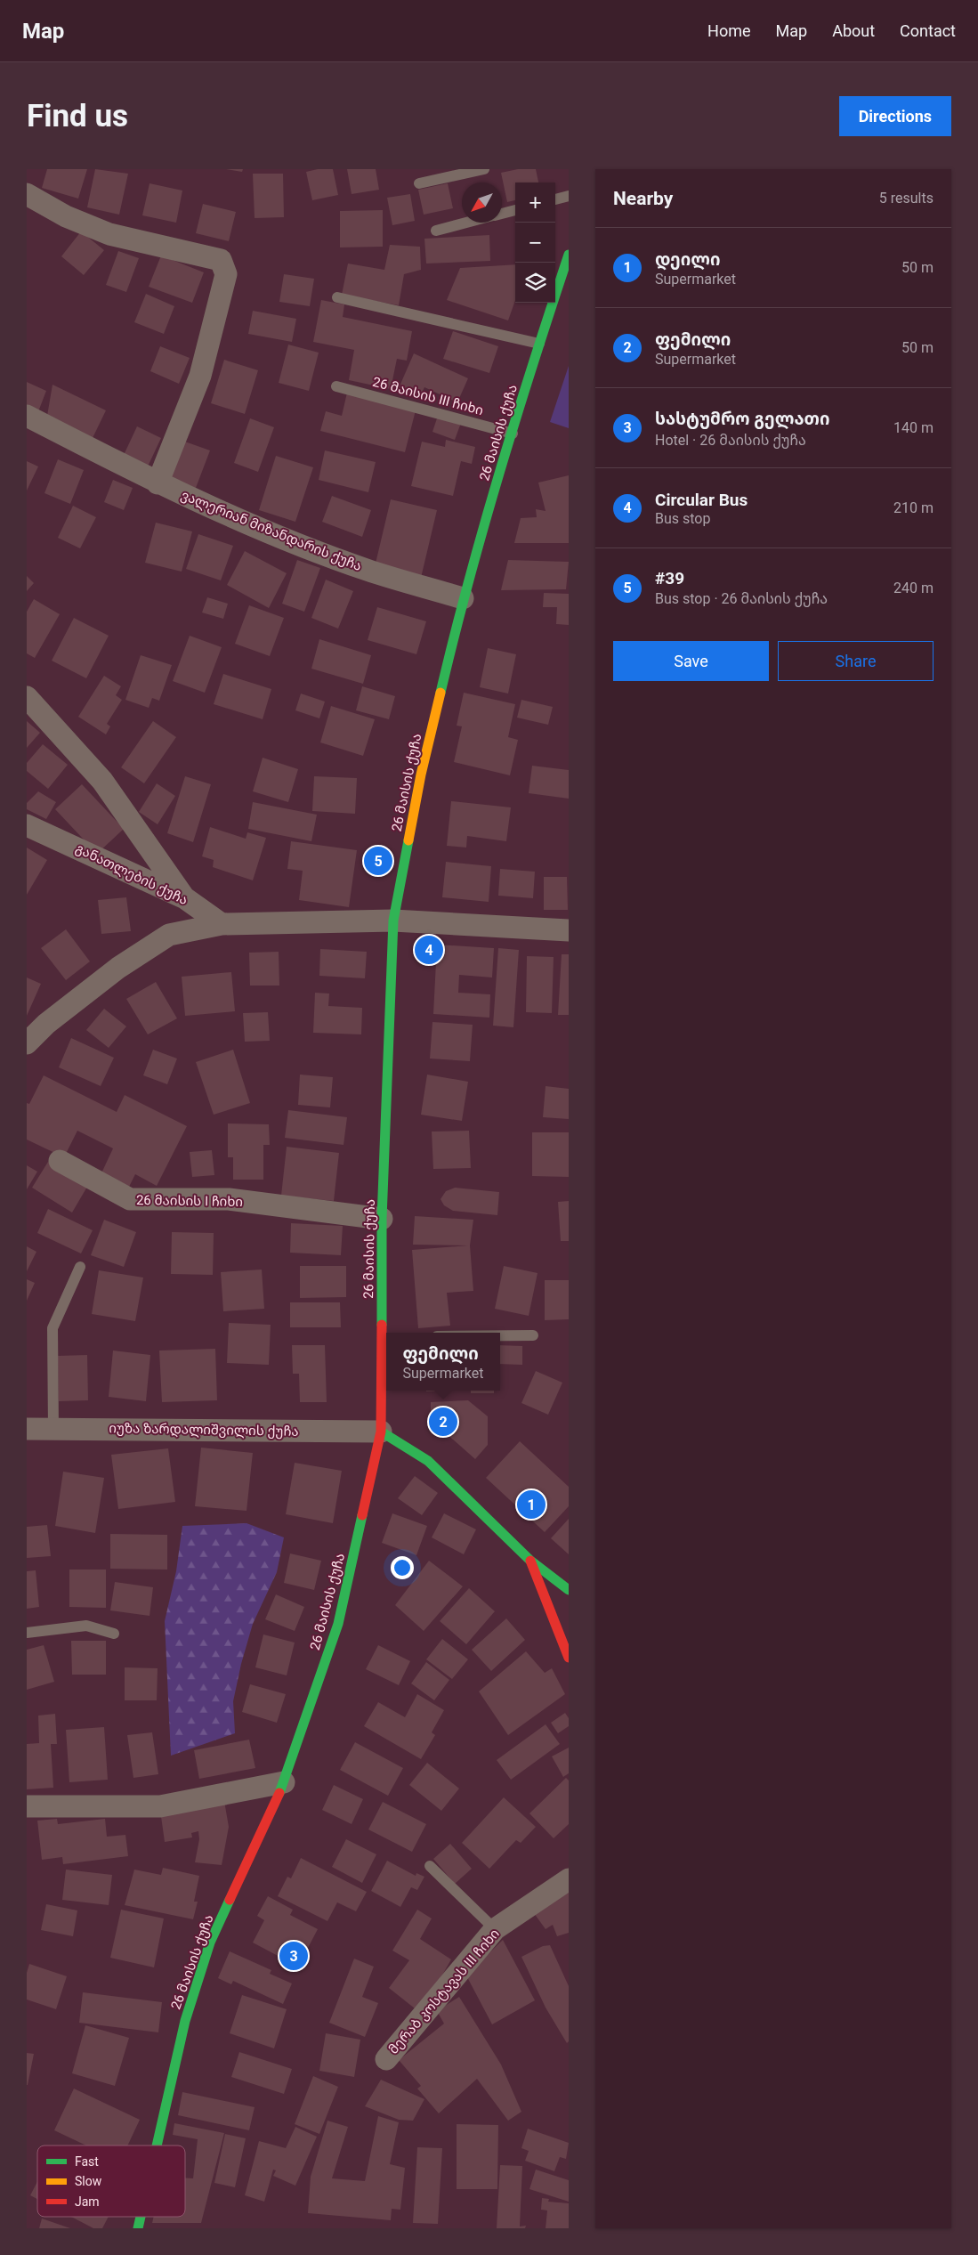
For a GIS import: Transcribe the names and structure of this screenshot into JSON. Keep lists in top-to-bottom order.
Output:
{
  "streets": {
    "main road": ["26 მაისის ქუჩა"],
    "street": [
      "ვალერიან მიზანდარის ქუჩა",
      "განათლების ქუჩა",
      "26 მაისის I ჩიხი",
      "იუზა ზარდალიშვილის ქუჩა",
      "მერაბ კოსტავას III ჩიხი"
    ],
    "lane": ["26 მაისის III ჩიხი"]
  },
  "crossings": [
    ["26 მაისის III ჩიხი", "26 მაისის ქუჩა"],
    ["26 მაისის ქუჩა", "ვალერიან მიზანდარის ქუჩა"],
    ["26 მაისის ქუჩა", "26 მაისის I ჩიხი"],
    ["26 მაისის ქუჩა", "იუზა ზარდალიშვილის ქუჩა"]
  ],
  "legend": ["Fast", "Slow", "Jam"],
  "north": "bottom left",
  "page": {
    "header": "Map",
    "nav": [
      "Home",
      "Map",
      "About",
      "Contact"
    ],
    "buttons": [
      "Directions",
      ["Save", "Share"]
    ],
    "title": "Find us",
    "heading": ["Nearby", "5 results"],
    "map_buttons": ["+", "−"],
    "list": [
      {
        "mark": "1",
        "name": "დეილი",
        "note": "Supermarket",
        "value": "50 m"
      },
      {
        "mark": "2",
        "name": "ფემილი",
        "note": "Supermarket",
        "value": "50 m"
      },
      {
        "mark": "3",
        "name": "სასტუმრო გელათი",
        "note": "Hotel · 26 მაისის ქუჩა",
        "value": "140 m"
      },
      {
        "mark": "4",
        "name": "Circular Bus",
        "note": "Bus stop",
        "value": "210 m"
      },
      {
        "mark": "5",
        "name": "#39",
        "note": "Bus stop · 26 მაისის ქუჩა",
        "value": "240 m"
      }
    ],
    "pins": [
      "5",
      "4",
      "2",
      "1",
      "3"
    ],
    "popup": ["ფემილი", "Supermarket"]
  }
}
